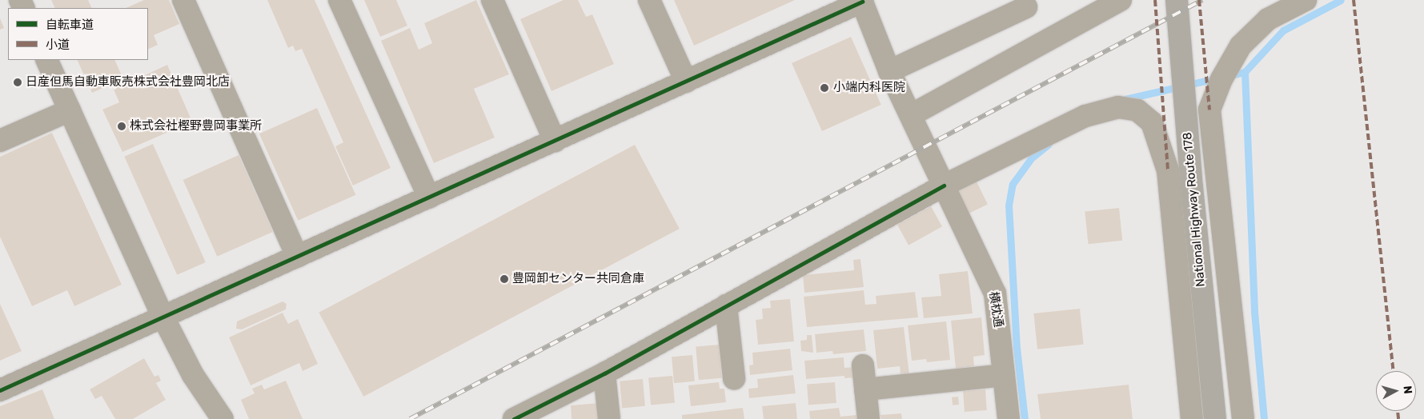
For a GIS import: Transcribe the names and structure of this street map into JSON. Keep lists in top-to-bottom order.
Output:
{
  "streets": {
    "highway": ["National Highway Route 178"],
    "street": ["横枕通"]
  },
  "places": [
    "日産但馬自動車販売株式会社豊岡北店",
    "小端内科医院",
    "株式会社樫野豊岡事業所",
    "豊岡卸センター共同倉庫"
  ],
  "legend": ["自転車道", "小道"],
  "north": "right"
}
